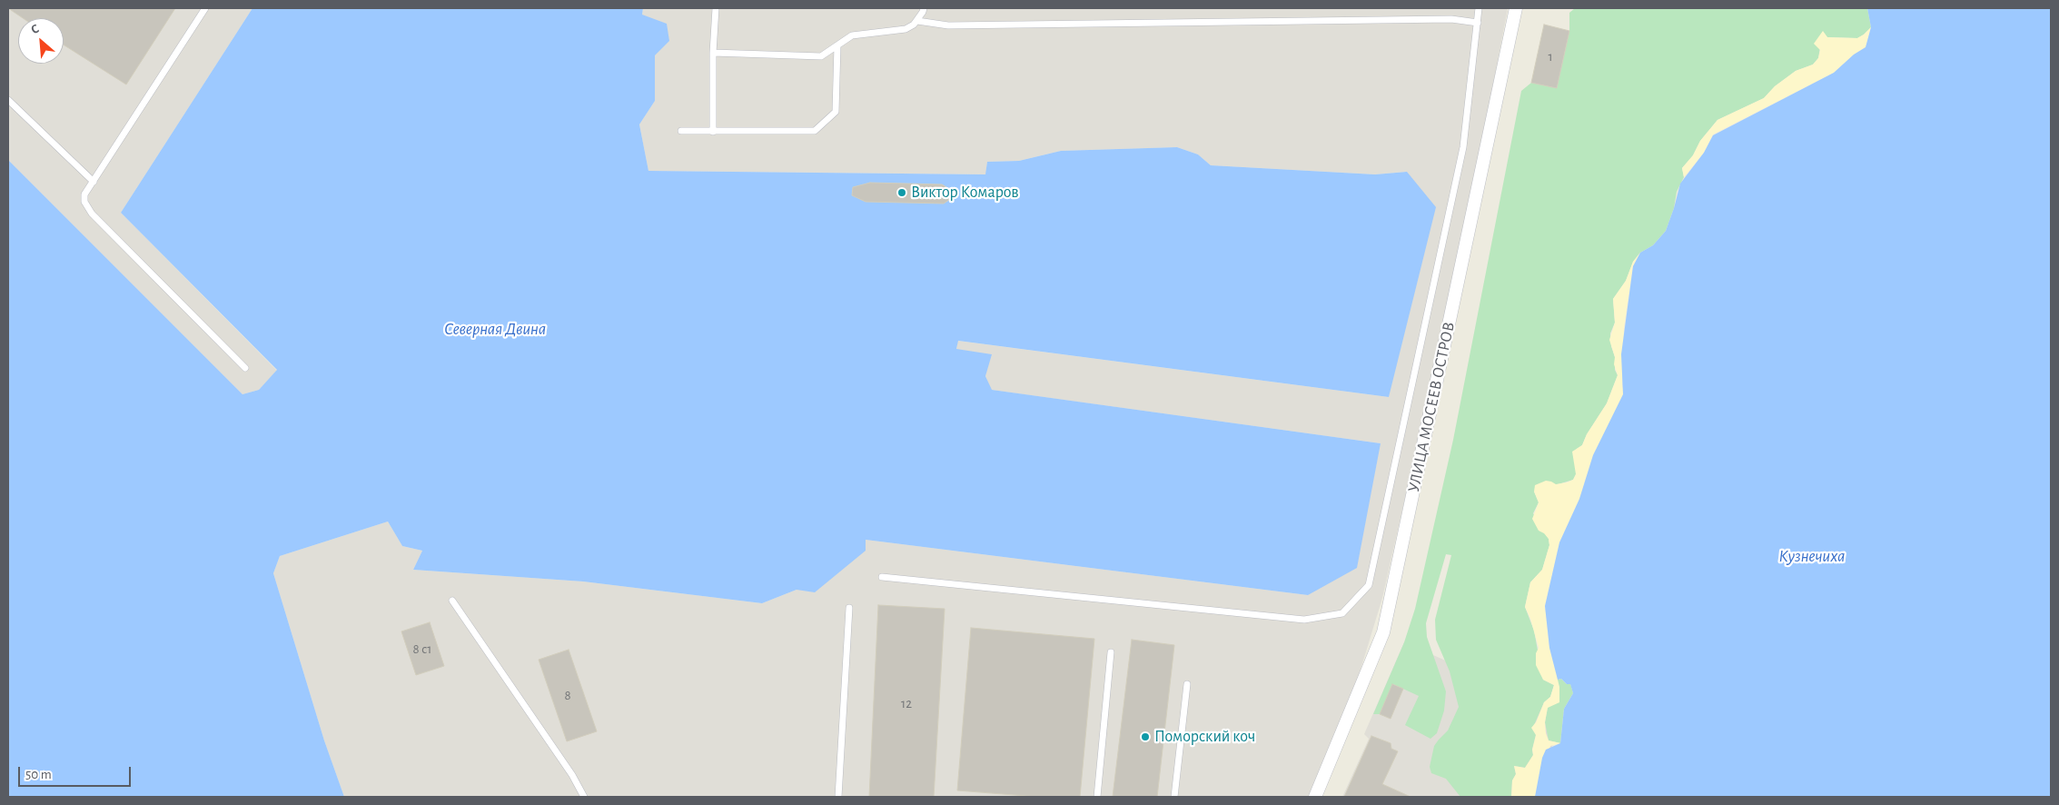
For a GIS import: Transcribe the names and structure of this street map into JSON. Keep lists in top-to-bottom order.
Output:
{
  "streets": {
    "street": ["УЛИЦА МОСЕЕВ ОСТРОВ"]
  },
  "water": ["Северная Двина", "Кузнечиха"],
  "places": ["Виктор Комаров", "Поморский коч"],
  "house_numbers": [
    "1",
    "8 с1",
    "8",
    "12"
  ],
  "scale_bar": "50 m",
  "north": "top left"
}
